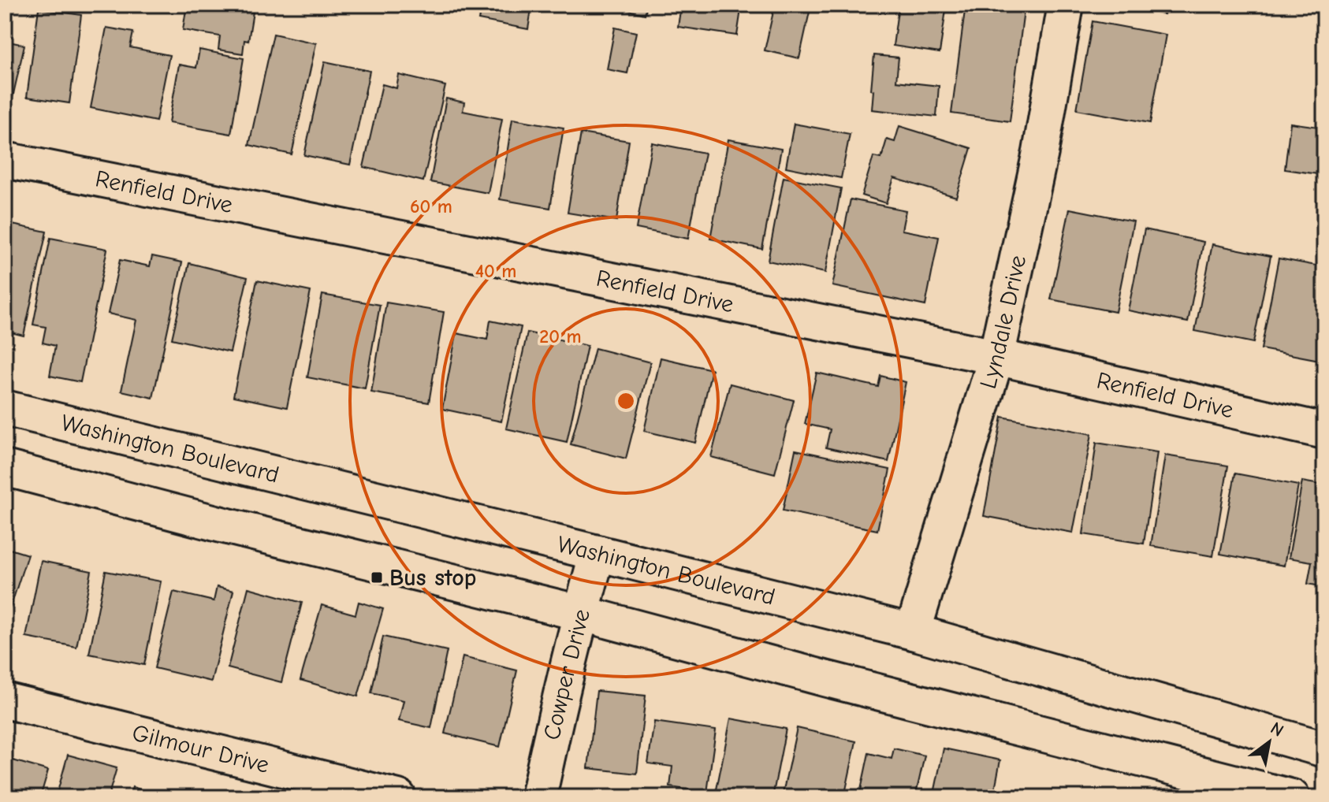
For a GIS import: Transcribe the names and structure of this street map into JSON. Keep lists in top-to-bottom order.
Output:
{
  "streets": {
    "main road": [
      "Renfield Drive",
      "Lyndale Drive",
      "Washington Boulevard",
      "Cowper Drive",
      "Gilmour Drive"
    ]
  },
  "crossings": [
    ["Renfield Drive", "Lyndale Drive"],
    ["Lyndale Drive", "Washington Boulevard"],
    ["Washington Boulevard", "Cowper Drive"]
  ],
  "places": {
    "transit": ["Bus stop"]
  },
  "north": "top right",
  "rings": ["60 m", "40 m", "20 m"]
}
